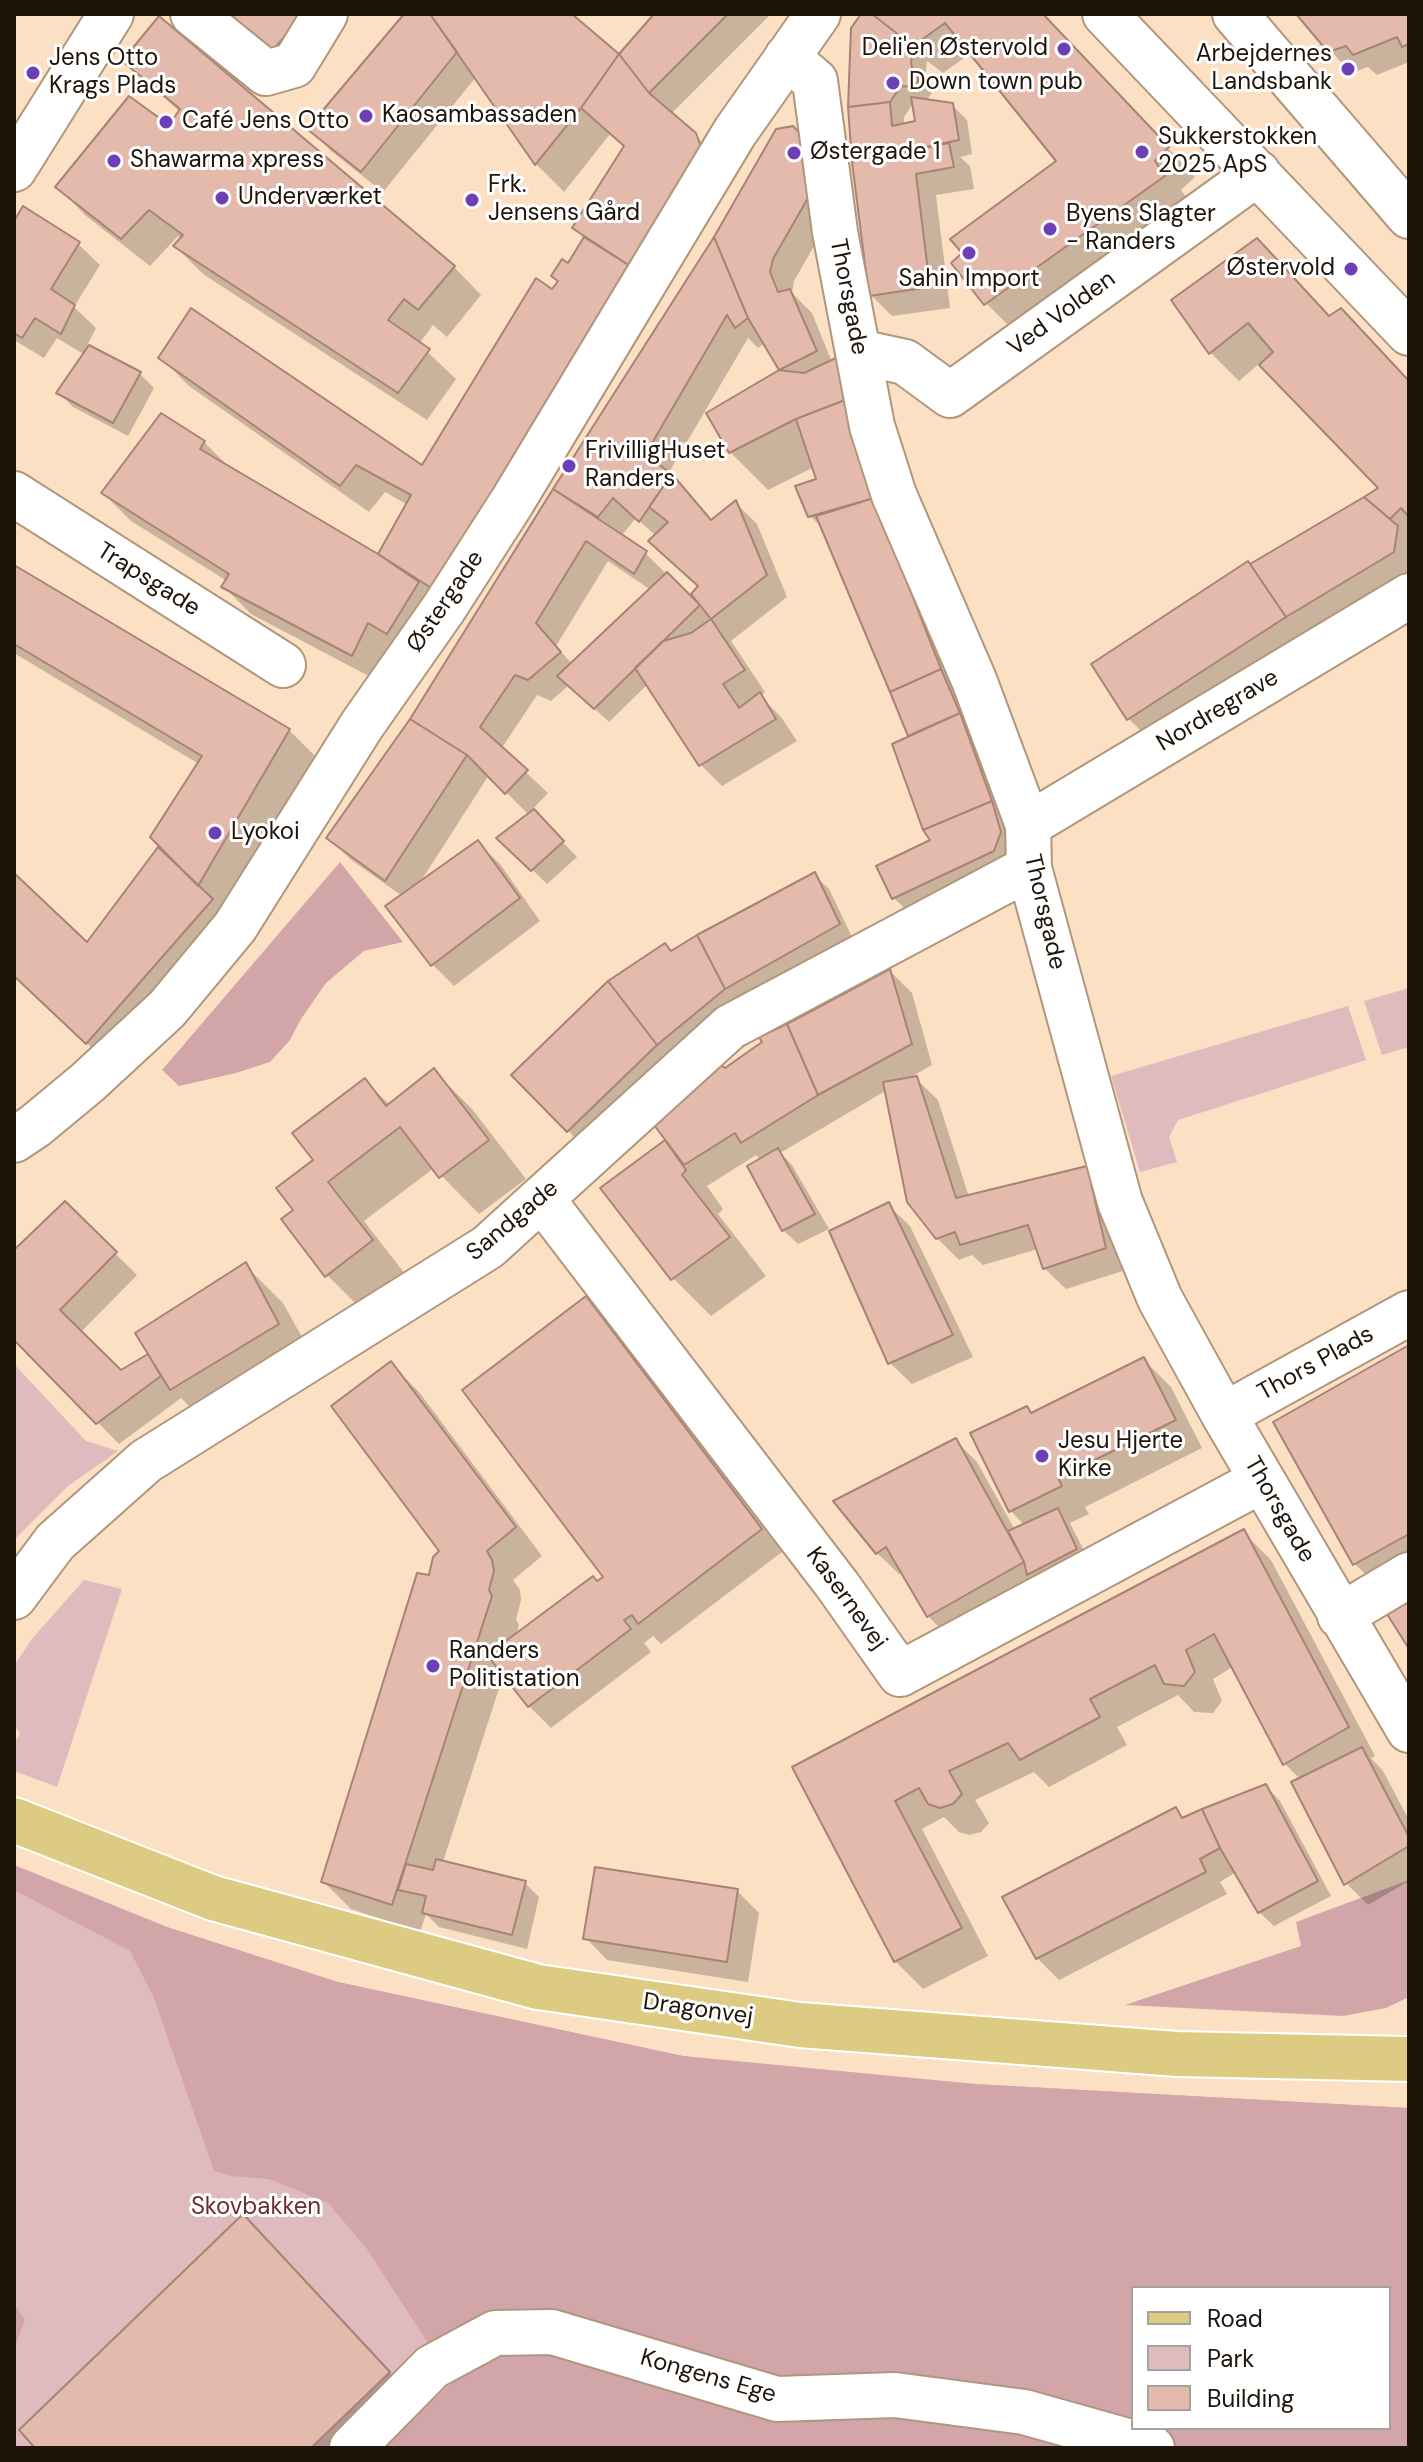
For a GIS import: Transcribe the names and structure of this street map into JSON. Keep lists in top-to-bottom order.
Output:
{
  "streets": {
    "main road": ["Dragonvej"],
    "street": [
      "Thorsgade",
      "Ved Volden",
      "Trapsgade",
      "Østergade",
      "Nordregrave",
      "Sandgade",
      "Thors Plads",
      "Kasernevej",
      "Kongens Ege"
    ]
  },
  "crossings": [
    ["Thorsgade", "Ved Volden"],
    ["Thorsgade", "Østergade"],
    ["Thorsgade", "Nordregrave"],
    ["Thorsgade", "Sandgade"],
    ["Thorsgade", "Thors Plads"],
    ["Thorsgade", "Kasernevej"],
    ["Sandgade", "Kasernevej"]
  ],
  "parks": ["Skovbakken"],
  "places": [
    "Deli'en Østervold",
    "Arbejdernes Landsbank",
    "Jens Otto Krags Plads",
    "Down town pub",
    "Kaosambassaden",
    "Café Jens Otto",
    "Sukkerstokken 2025 ApS",
    "Østergade 1",
    "Shawarma xpress",
    "Underværket",
    "Frk. Jensens Gård",
    "Byens Slagter - Randers",
    "Sahin Import",
    "Østervold",
    "FrivilligHuset Randers",
    "Lyokoi",
    "Jesu Hjerte Kirke",
    "Randers Politistation"
  ],
  "legend": ["Road", "Park", "Building"]
}
